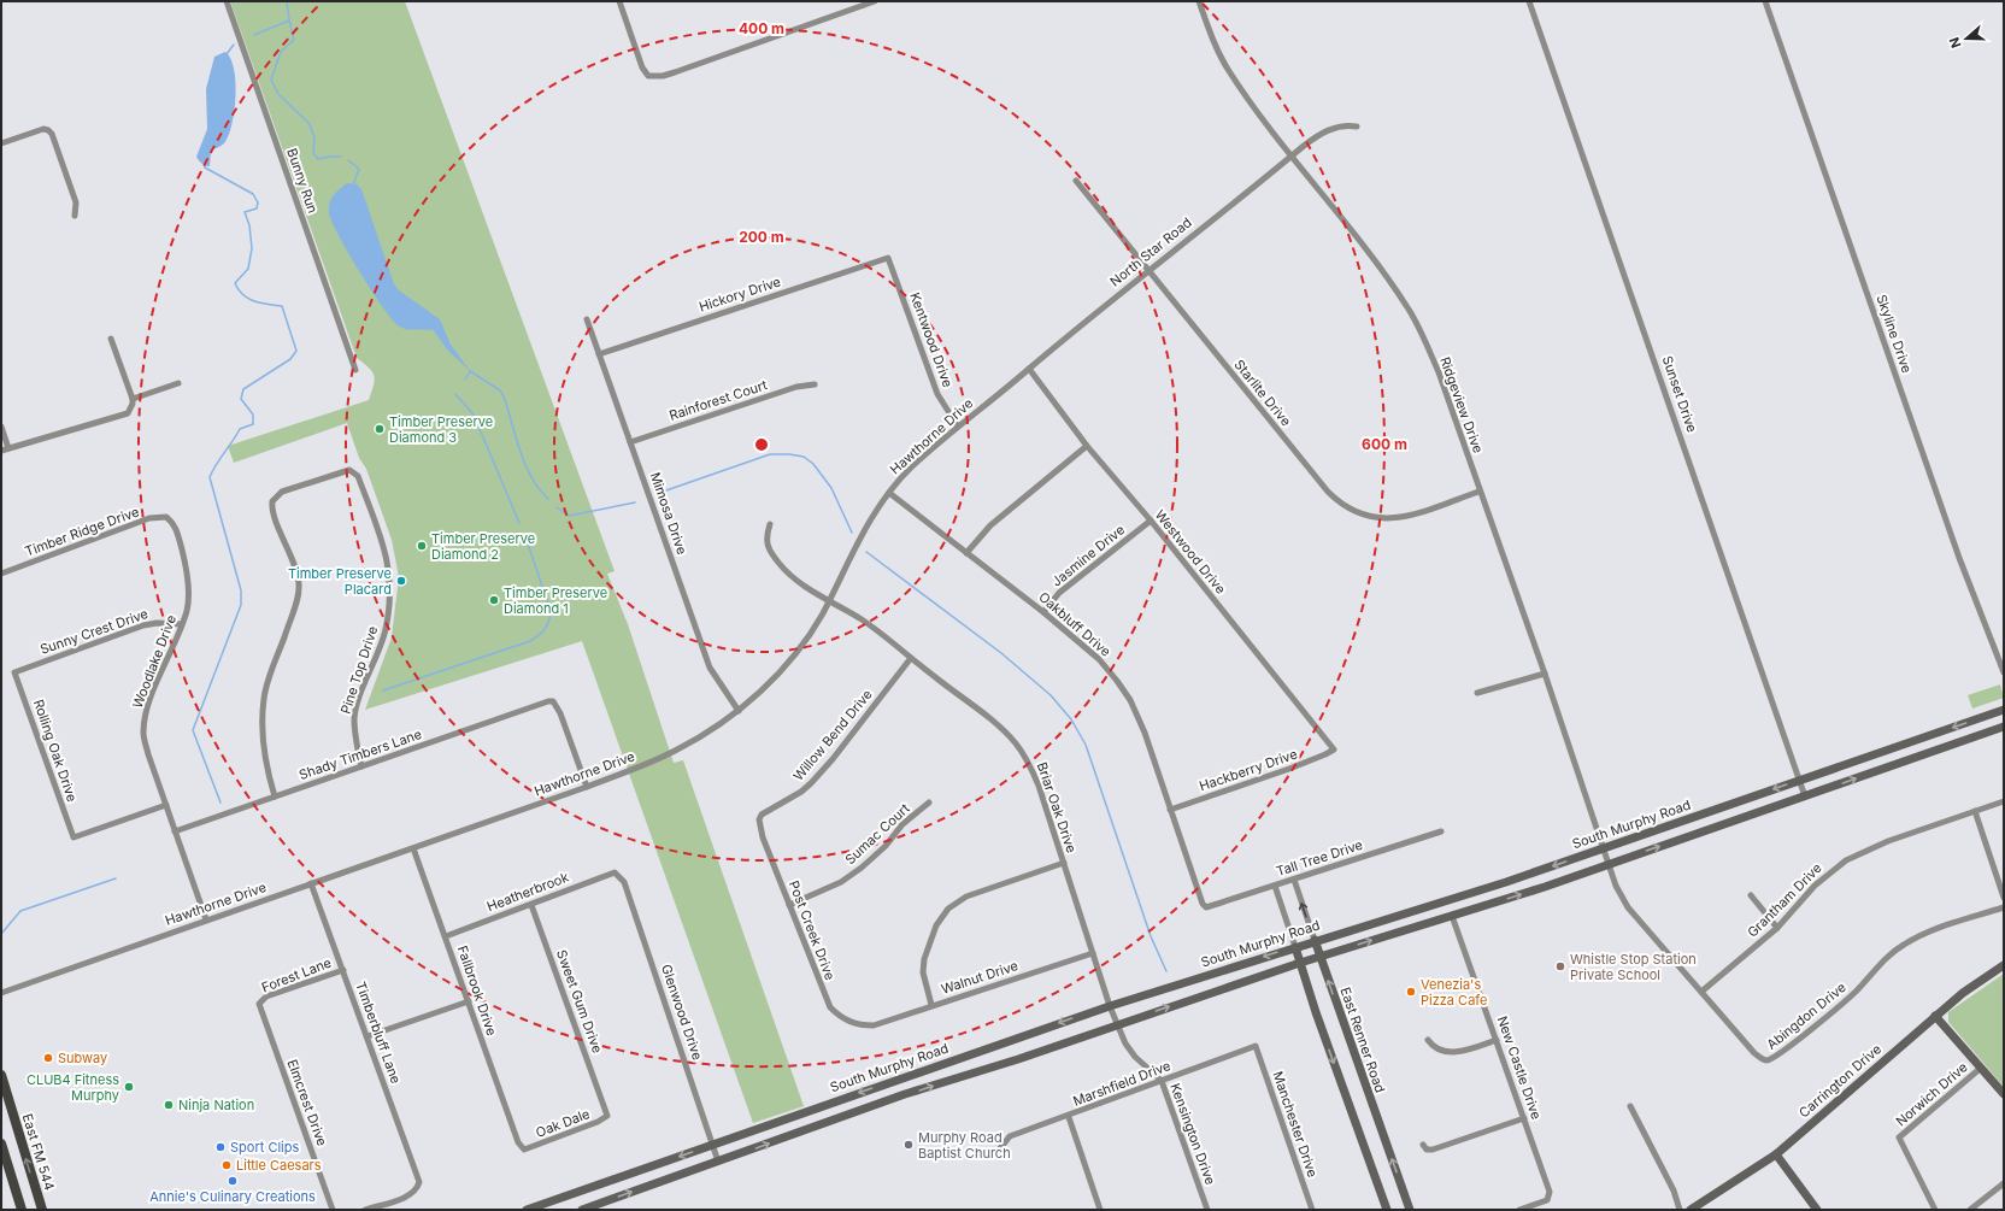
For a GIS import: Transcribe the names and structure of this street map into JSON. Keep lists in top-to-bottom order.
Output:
{
  "streets": {
    "main road": [
      "South Murphy Road",
      "East Renner Road",
      "Carrington Drive",
      "East FM 544"
    ],
    "street": [
      "Bunny Run",
      "North Star Road",
      "Hickory Drive",
      "Skyline Drive",
      "Kentwood Drive",
      "Starlite Drive",
      "Sunset Drive",
      "Rainforest Court",
      "Ridgeview Drive",
      "Hawthorne Drive",
      "Mimosa Drive",
      "Timber Ridge Drive",
      "Westwood Drive",
      "Jasmine Drive",
      "Oakbluff Drive",
      "Sunny Crest Drive",
      "Woodlake Drive",
      "Pine Top Drive",
      "Willow Bend Drive",
      "Rolling Oak Drive",
      "Shady Timbers Lane",
      "Hackberry Drive",
      "Briar Oak Drive",
      "Sumac Court",
      "Tall Tree Drive",
      "Heatherbrook",
      "Grantham Drive",
      "Post Creek Drive",
      "Forest Lane",
      "Walnut Drive",
      "Fallbrook Drive",
      "Sweet Gum Drive",
      "Glenwood Drive",
      "Abingdon Drive",
      "Timberbluff Lane",
      "New Castle Drive",
      "Marshfield Drive",
      "Norwich Drive",
      "Elmcrest Drive",
      "Oak Dale",
      "Manchester Drive",
      "Kensington Drive"
    ]
  },
  "crossings": [
    ["North Star Road", "Starlite Drive"],
    ["North Star Road", "Ridgeview Drive"],
    ["North Star Road", "Hawthorne Drive"],
    ["North Star Road", "Westwood Drive"],
    ["Hickory Drive", "Kentwood Drive"],
    ["Hickory Drive", "Mimosa Drive"],
    ["Kentwood Drive", "Hawthorne Drive"],
    ["Starlite Drive", "Ridgeview Drive"],
    ["Sunset Drive", "South Murphy Road"],
    ["Rainforest Court", "Mimosa Drive"],
    ["Ridgeview Drive", "South Murphy Road"],
    ["Ridgeview Drive", "Abingdon Drive"],
    ["Hawthorne Drive", "Mimosa Drive"],
    ["Hawthorne Drive", "Westwood Drive"],
    ["Hawthorne Drive", "Oakbluff Drive"],
    ["Hawthorne Drive", "Woodlake Drive"],
    ["Hawthorne Drive", "Shady Timbers Lane"],
    ["Hawthorne Drive", "Briar Oak Drive"],
    ["Hawthorne Drive", "Fallbrook Drive"],
    ["Hawthorne Drive", "Timberbluff Lane"],
    ["Timber Ridge Drive", "Woodlake Drive"],
    ["Westwood Drive", "Jasmine Drive"],
    ["Westwood Drive", "Hackberry Drive"],
    ["Jasmine Drive", "Oakbluff Drive"],
    ["Oakbluff Drive", "Hackberry Drive"],
    ["Oakbluff Drive", "Tall Tree Drive"],
    ["Sunny Crest Drive", "Woodlake Drive"],
    ["Sunny Crest Drive", "Rolling Oak Drive"],
    ["Woodlake Drive", "Rolling Oak Drive"],
    ["Woodlake Drive", "Shady Timbers Lane"],
    ["Pine Top Drive", "Shady Timbers Lane"],
    ["Willow Bend Drive", "Briar Oak Drive"],
    ["Willow Bend Drive", "Post Creek Drive"],
    ["Briar Oak Drive", "South Murphy Road"],
    ["Briar Oak Drive", "Walnut Drive"],
    ["Briar Oak Drive", "Kensington Drive"],
    ["South Murphy Road", "Glenwood Drive"],
    ["South Murphy Road", "East Renner Road"],
    ["Sumac Court", "Post Creek Drive"],
    ["Tall Tree Drive", "East Renner Road"],
    ["Heatherbrook", "Fallbrook Drive"],
    ["Heatherbrook", "Sweet Gum Drive"],
    ["Heatherbrook", "Glenwood Drive"],
    ["Grantham Drive", "Abingdon Drive"],
    ["Post Creek Drive", "Walnut Drive"],
    ["Forest Lane", "Timberbluff Lane"],
    ["Forest Lane", "Elmcrest Drive"],
    ["Fallbrook Drive", "Oak Dale"],
    ["Sweet Gum Drive", "Oak Dale"],
    ["Marshfield Drive", "Manchester Drive"],
    ["Marshfield Drive", "Kensington Drive"]
  ],
  "one_way": ["East Renner Road"],
  "places": [
    "Timber Preserve Diamond 3",
    "Timber Preserve Diamond 2",
    "Timber Preserve Placard",
    "Timber Preserve Diamond 1",
    "Whistle Stop Station Private School",
    "Venezia's Pizza Cafe",
    "Subway",
    "CLUB4 Fitness Murphy",
    "Ninja Nation",
    "Murphy Road Baptist Church",
    "Sport Clips",
    "Little Caesars",
    "Annie's Culinary Creations"
  ],
  "north": "left",
  "rings": ["400 m", "200 m", "600 m"]
}
